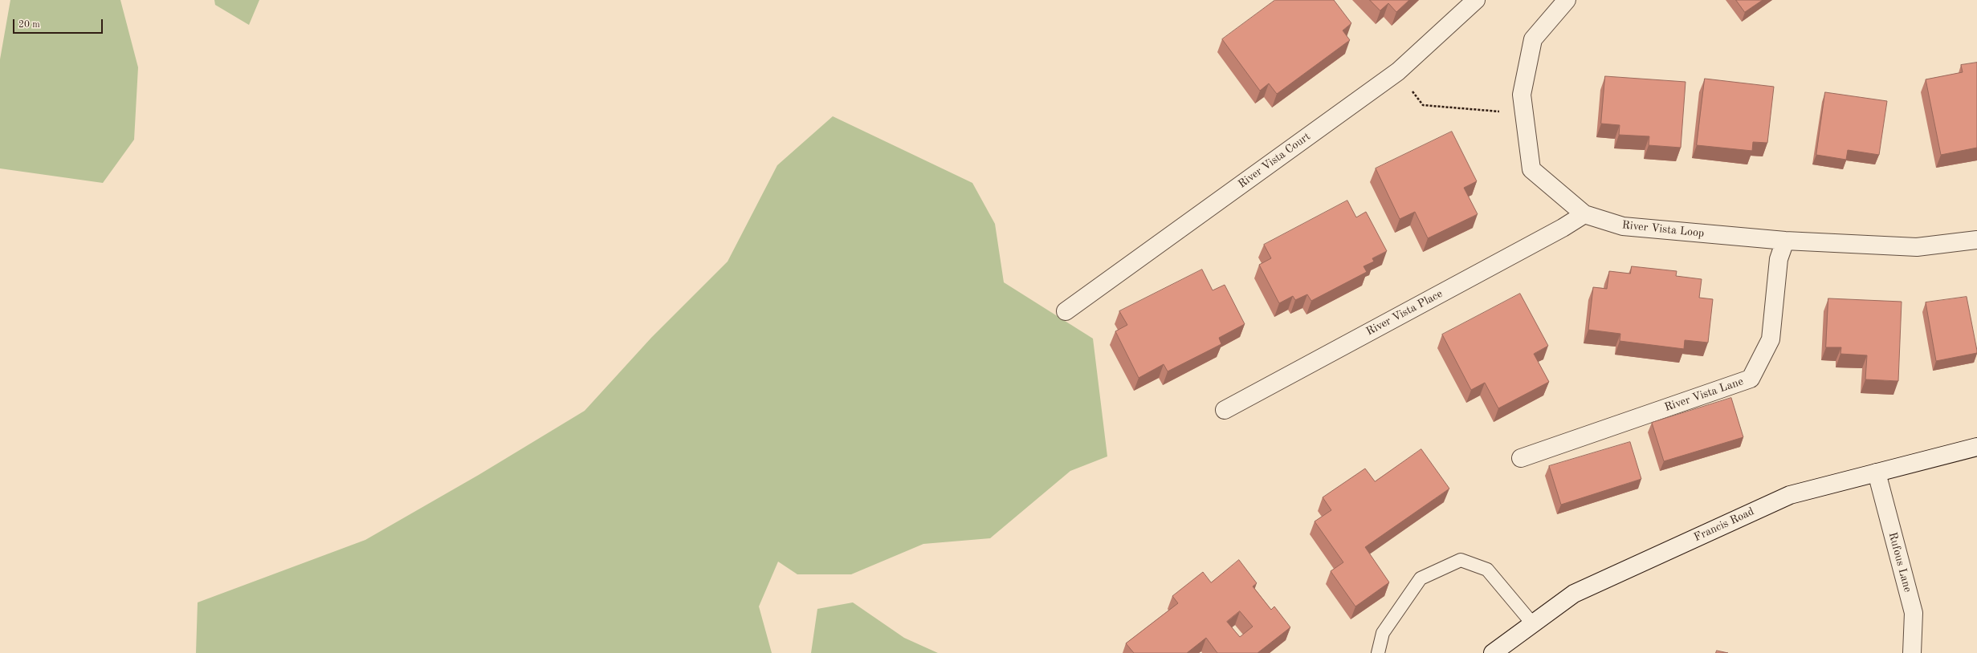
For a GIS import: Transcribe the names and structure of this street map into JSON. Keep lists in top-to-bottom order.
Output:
{
  "streets": {
    "street": [
      "River Vista Court",
      "River Vista Loop",
      "River Vista Place",
      "River Vista Lane",
      "Francis Road",
      "Rufous Lane"
    ]
  },
  "crossings": [
    ["River Vista Loop", "River Vista Place"],
    ["River Vista Loop", "River Vista Lane"],
    ["Francis Road", "Rufous Lane"]
  ],
  "scale_bar": "20 m"
}
